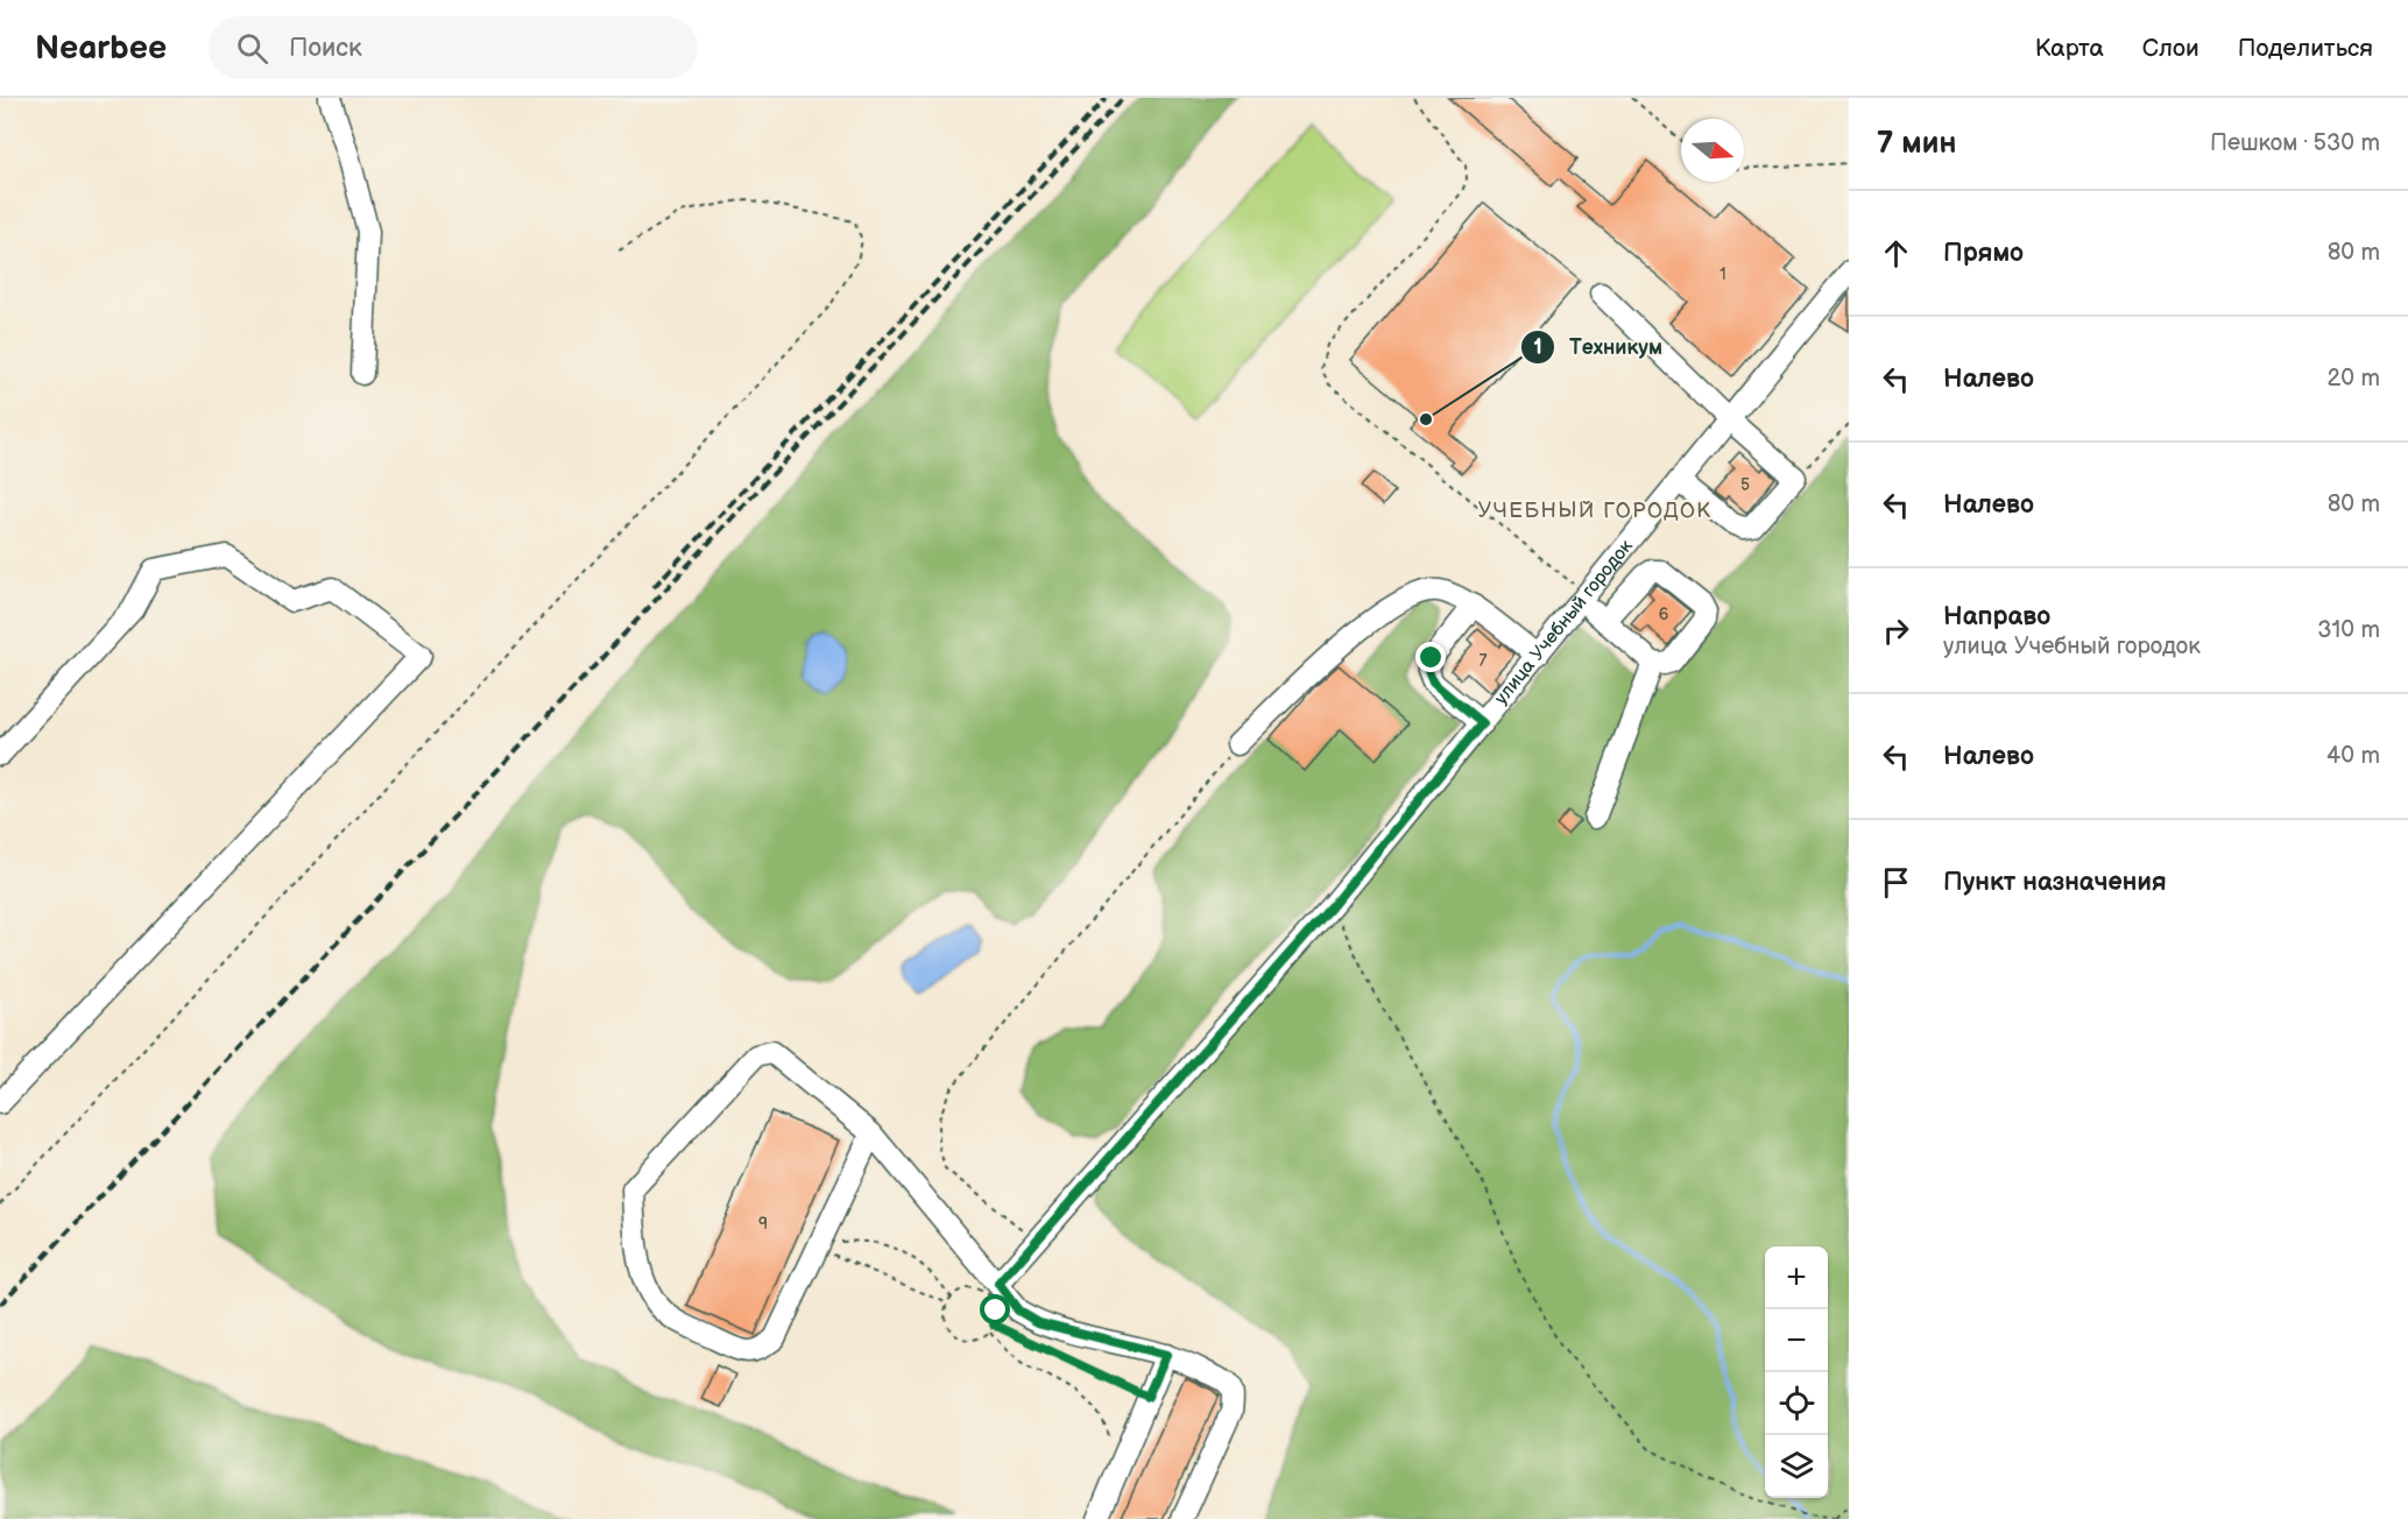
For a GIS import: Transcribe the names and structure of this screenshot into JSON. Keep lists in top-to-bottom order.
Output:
{
  "streets": {
    "street": ["улица Учебный городок"]
  },
  "districts": ["УЧЕБНЫЙ ГОРОДОК"],
  "places": ["Техникум"],
  "house_numbers": [
    "1",
    "5",
    "6",
    "7",
    "9"
  ],
  "north": "right",
  "page": {
    "header": "Nearbee",
    "search": "Поиск",
    "nav": ["Карта", "Слои", "Поделиться"],
    "heading": ["7 мин", "Пешком · 530 m"],
    "list": [
      ["Прямо", "80 m"],
      ["Налево", "20 m"],
      ["Налево", "80 m"],
      ["Направо", "улица Учебный городок", "310 m"],
      ["Налево", "40 m"],
      "Пункт назначения"
    ],
    "map_buttons": ["+", "−"]
  }
}
